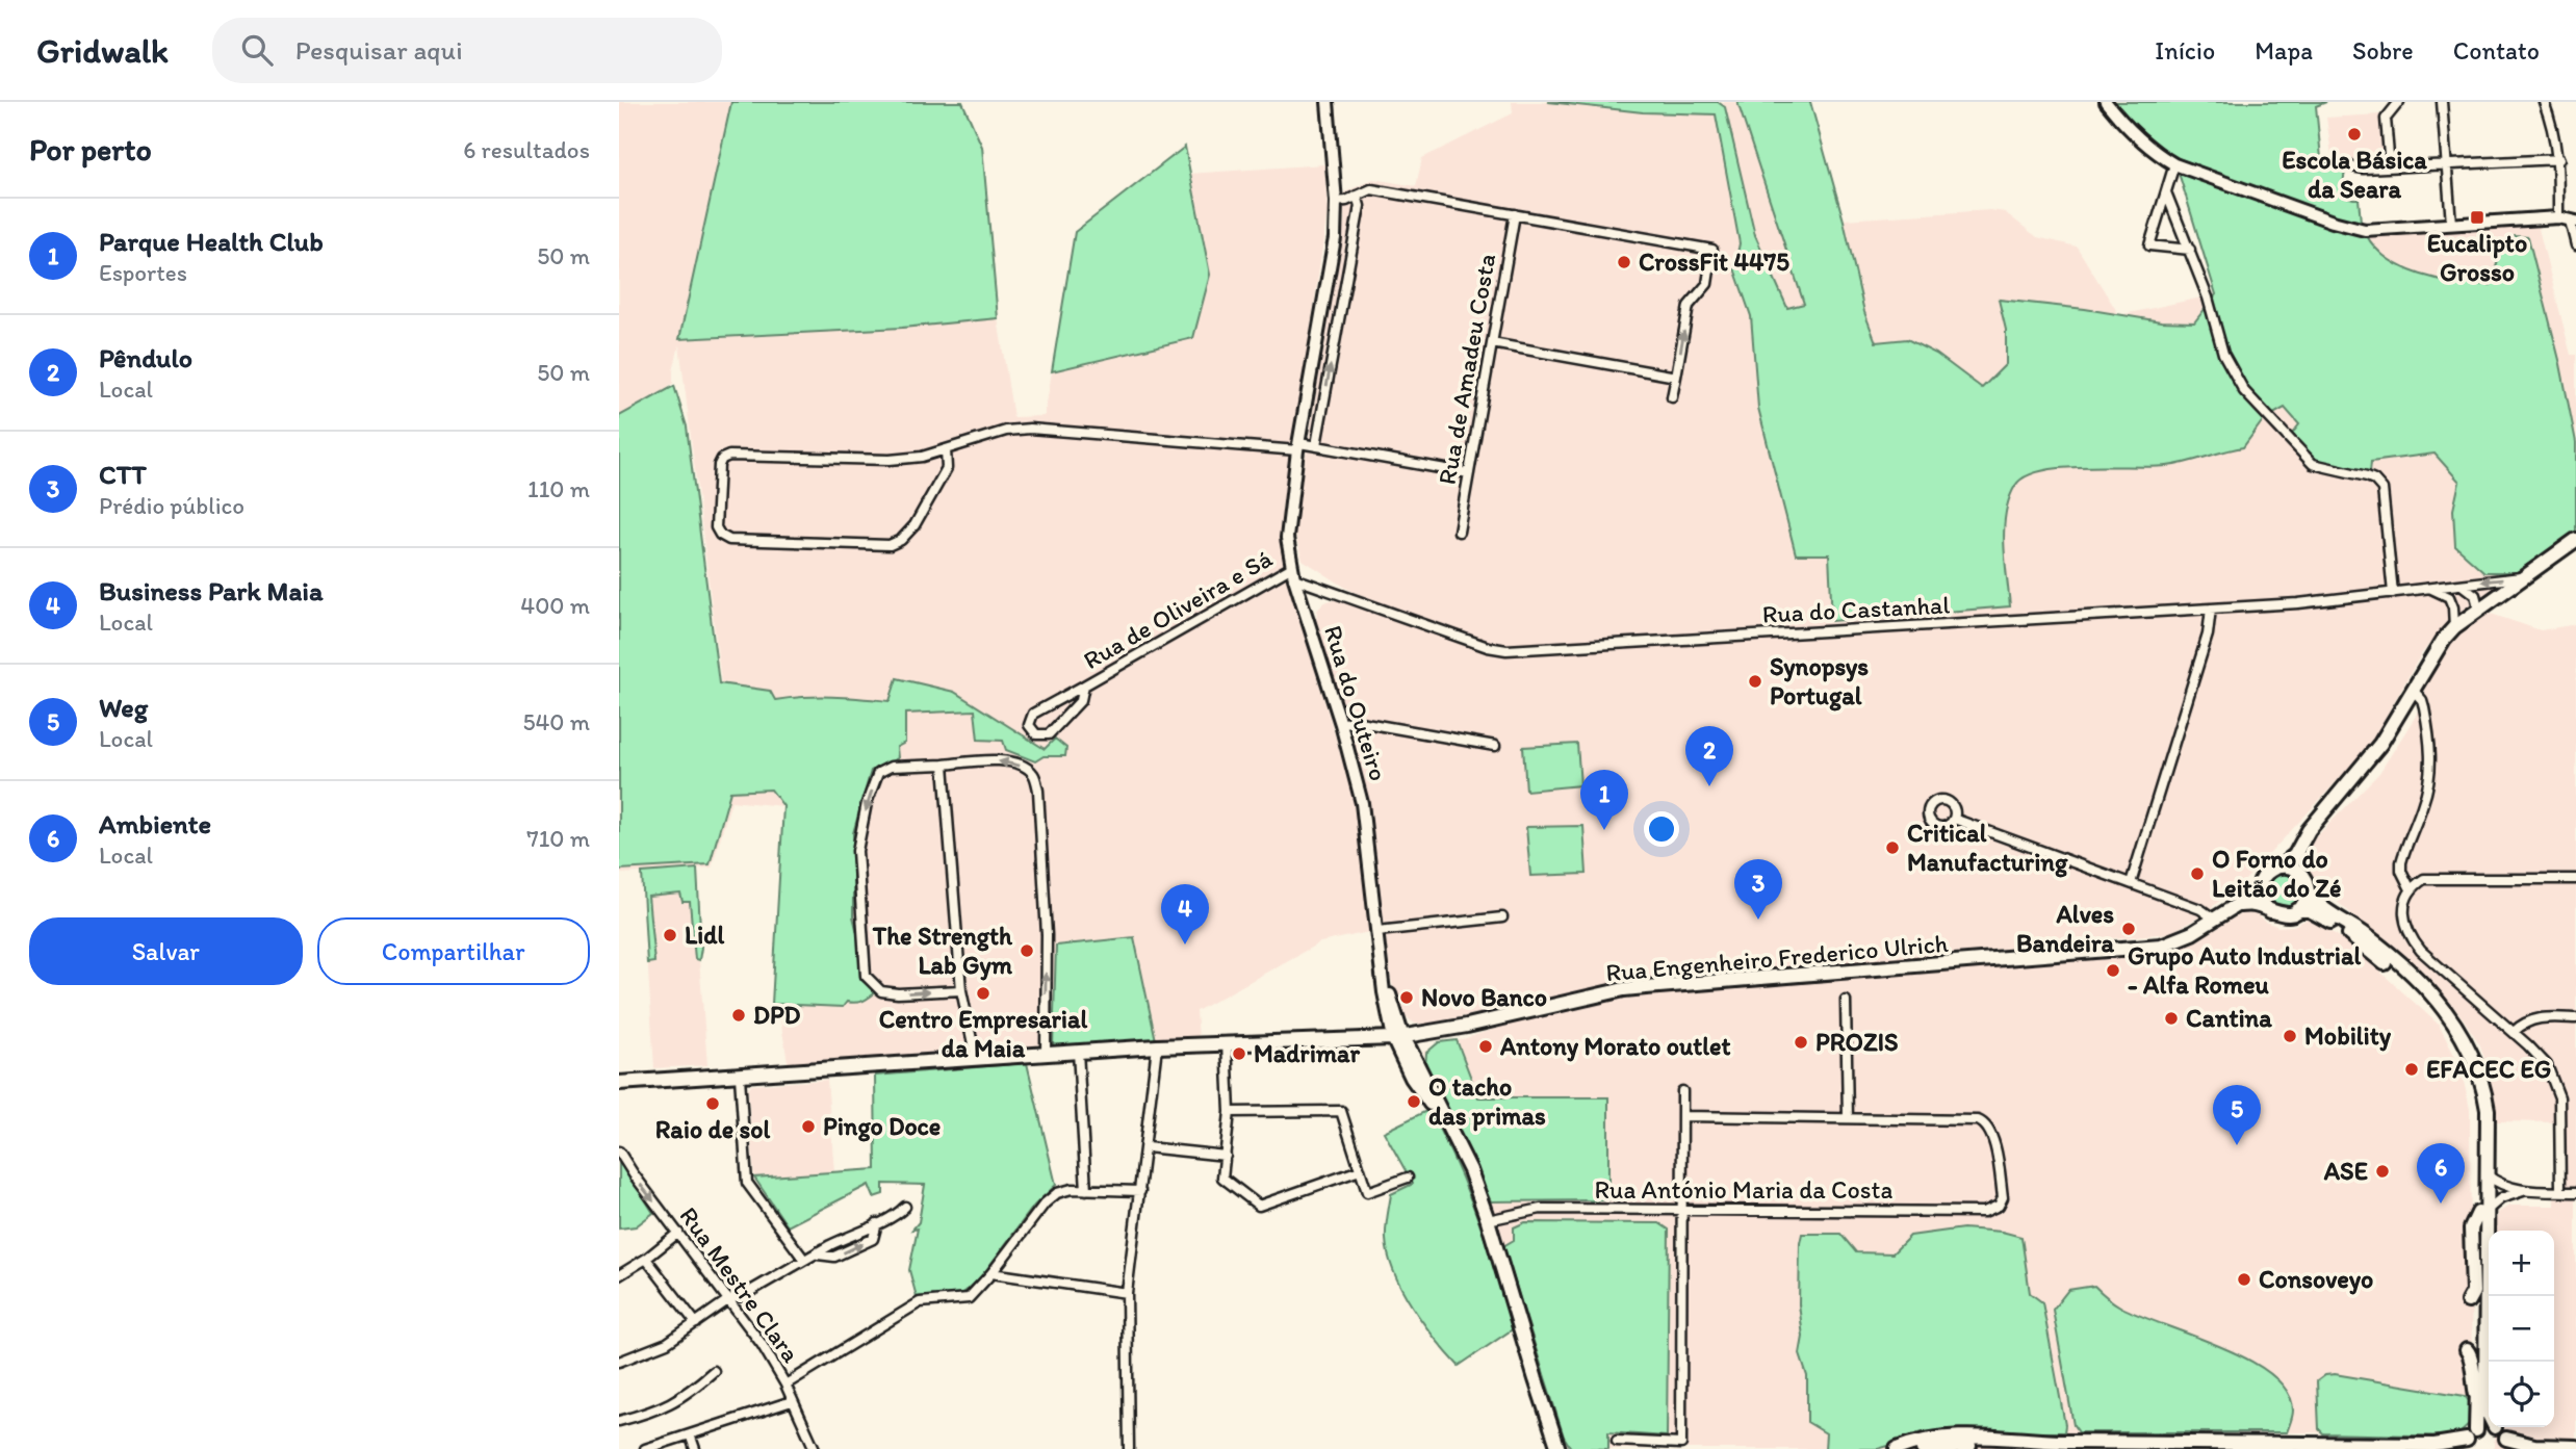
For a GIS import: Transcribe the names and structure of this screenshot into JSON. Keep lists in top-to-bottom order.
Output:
{
  "streets": {
    "main road": ["Rua Engenheiro Frederico Ulrich"],
    "street": [
      "Rua de Amadeu Costa",
      "Rua de Oliveira e Sá",
      "Rua do Castanhal",
      "Rua do Outeiro",
      "Rua António Maria da Costa",
      "Rua Mestre Clara"
    ]
  },
  "crossings": [
    ["Rua de Oliveira e Sá", "Rua do Castanhal"],
    ["Rua de Oliveira e Sá", "Rua do Outeiro"],
    ["Rua do Castanhal", "Rua do Outeiro"],
    ["Rua do Outeiro", "Rua Engenheiro Frederico Ulrich"]
  ],
  "places": {
    "other": [
      "Escola Básica da Seara",
      "CrossFit 4475",
      "Synopsys Portugal",
      "Critical Manufacturing",
      "O Forno do Leitão do Zé",
      "Alves Bandeira",
      "Lidl",
      "The Strength Lab Gym",
      "Grupo Auto Industrial - Alfa Romeu",
      "Centro Empresarial da Maia",
      "Novo Banco",
      "DPD",
      "Cantina",
      "Mobility",
      "PROZIS",
      "Antony Morato outlet",
      "Madrimar",
      "EFACEC EG",
      "O tacho das primas",
      "Raio de sol",
      "Pingo Doce",
      "ASE",
      "Consoveyo"
    ],
    "transit": ["Eucalipto Grosso"]
  },
  "page": {
    "header": "Gridwalk",
    "search": "Pesquisar aqui",
    "nav": [
      "Início",
      "Mapa",
      "Sobre",
      "Contato"
    ],
    "heading": ["Por perto", "6 resultados"],
    "list": [
      {
        "mark": "1",
        "name": "Parque Health Club",
        "note": "Esportes",
        "value": "50 m"
      },
      {
        "mark": "2",
        "name": "Pêndulo",
        "note": "Local",
        "value": "50 m"
      },
      {
        "mark": "3",
        "name": "CTT",
        "note": "Prédio público",
        "value": "110 m"
      },
      {
        "mark": "4",
        "name": "Business Park Maia",
        "note": "Local",
        "value": "400 m"
      },
      {
        "mark": "5",
        "name": "Weg",
        "note": "Local",
        "value": "540 m"
      },
      {
        "mark": "6",
        "name": "Ambiente",
        "note": "Local",
        "value": "710 m"
      }
    ],
    "pins": [
      "2",
      "1",
      "3",
      "4",
      "5",
      "6"
    ],
    "buttons": ["Salvar", "Compartilhar"],
    "map_buttons": ["+", "−"]
  }
}
